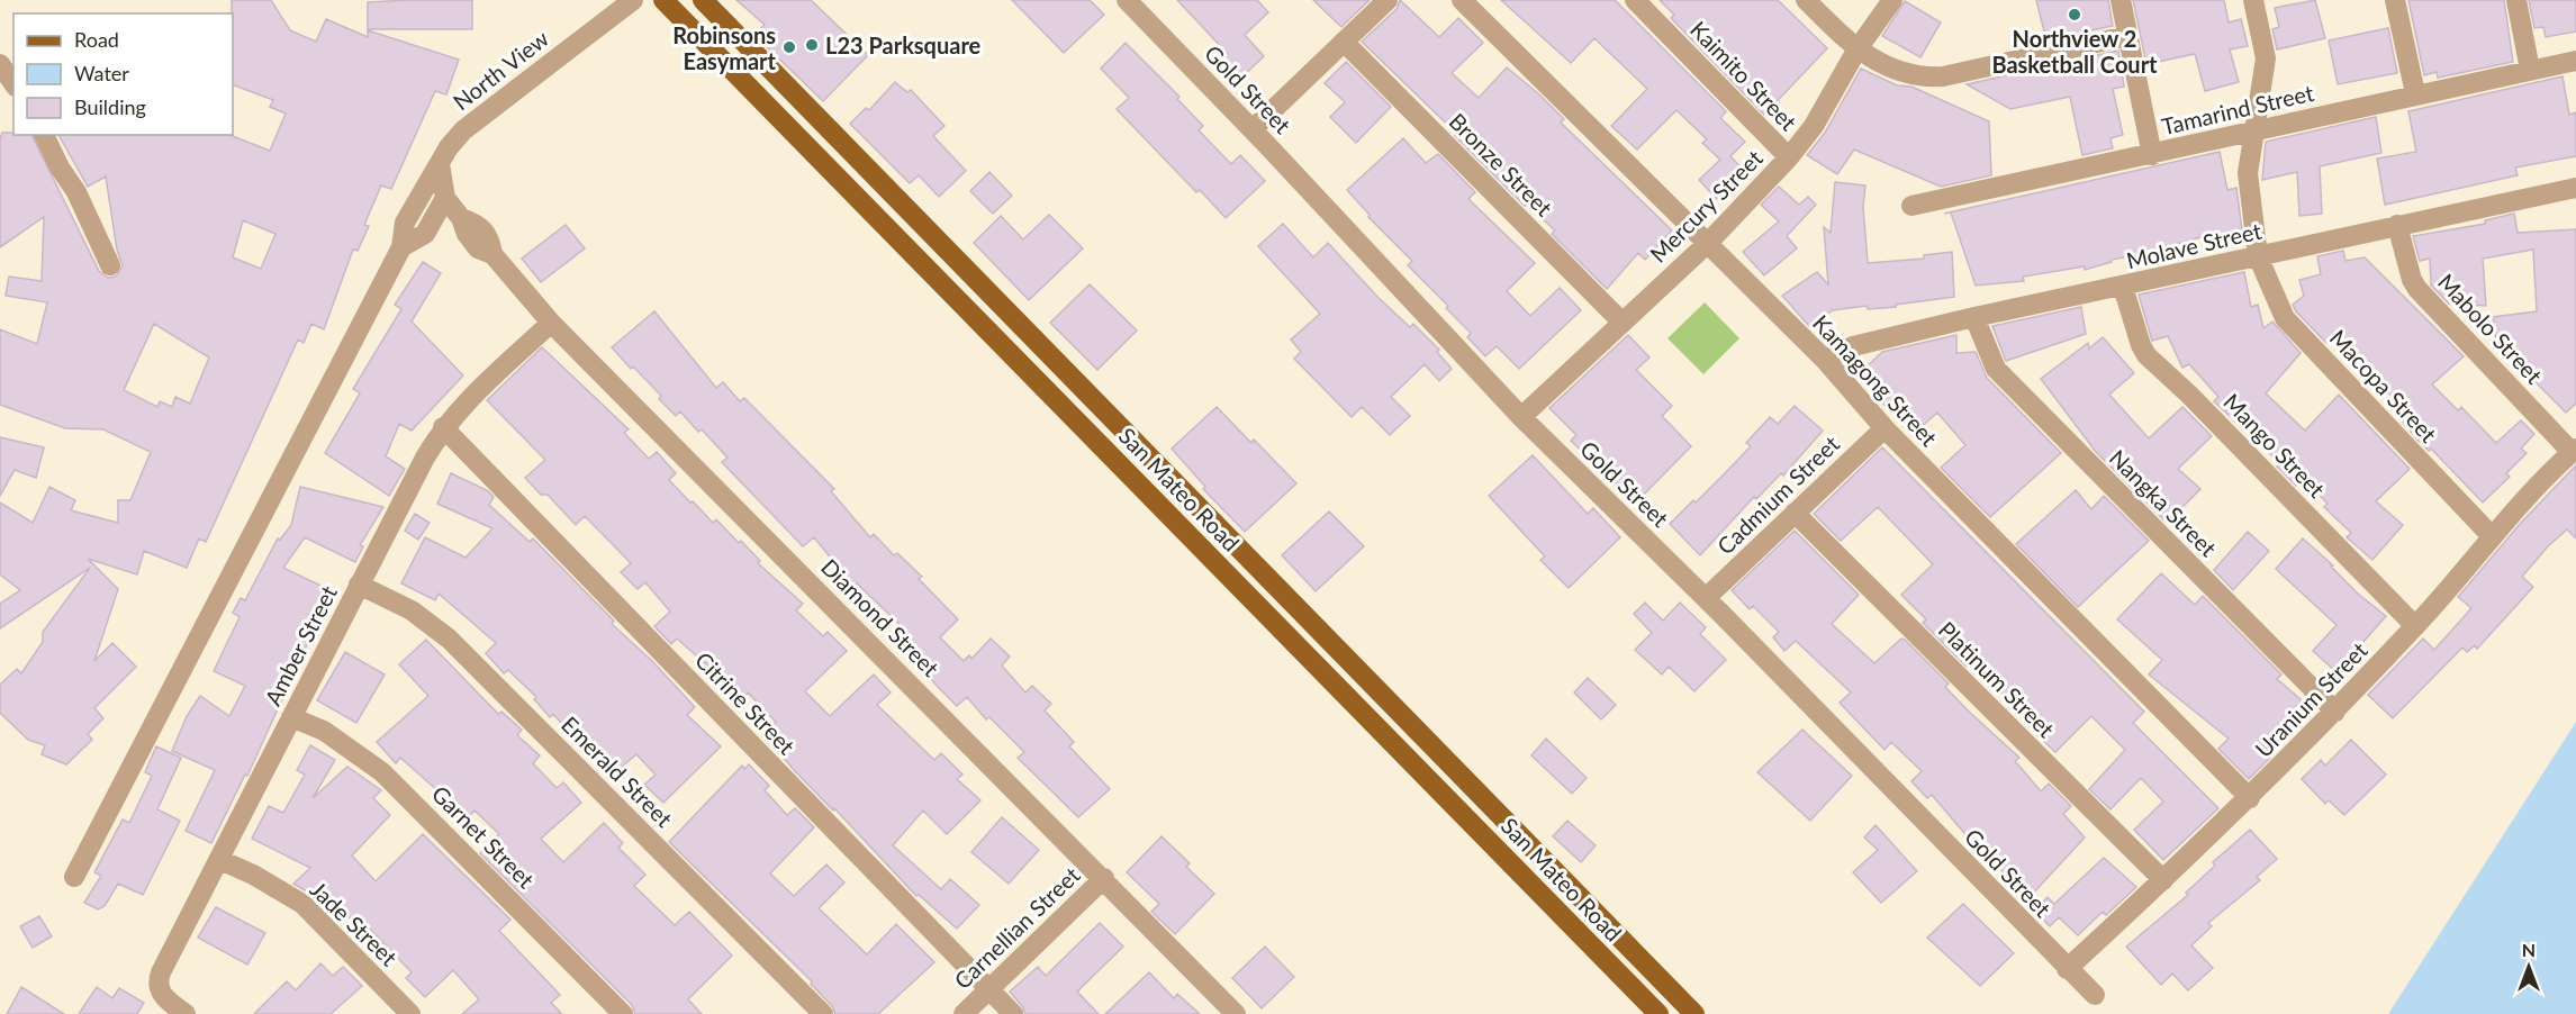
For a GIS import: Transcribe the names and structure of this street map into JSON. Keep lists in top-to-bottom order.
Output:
{
  "streets": {
    "main road": ["San Mateo Road"],
    "street": [
      "North View",
      "Kaimito Street",
      "Gold Street",
      "Tamarind Street",
      "Bronze Street",
      "Mercury Street",
      "Molave Street",
      "Mabolo Street",
      "Kamagong Street",
      "Macopa Street",
      "Mango Street",
      "Cadmium Street",
      "Nangka Street",
      "Diamond Street",
      "Amber Street",
      "Platinum Street",
      "Uranium Street",
      "Citrine Street",
      "Emerald Street",
      "Garnet Street",
      "Jade Street",
      "Carnellian Street"
    ]
  },
  "crossings": [
    ["North View", "Diamond Street"],
    ["Kaimito Street", "Mercury Street"],
    ["Gold Street", "Mercury Street"],
    ["Gold Street", "Cadmium Street"],
    ["Gold Street", "Uranium Street"],
    ["Tamarind Street", "Macopa Street"],
    ["Bronze Street", "Mercury Street"],
    ["Mercury Street", "Kamagong Street"],
    ["Molave Street", "Mabolo Street"],
    ["Molave Street", "Kamagong Street"],
    ["Molave Street", "Macopa Street"],
    ["Molave Street", "Mango Street"],
    ["Molave Street", "Nangka Street"],
    ["Mabolo Street", "Uranium Street"],
    ["Kamagong Street", "Cadmium Street"],
    ["Kamagong Street", "Uranium Street"],
    ["Macopa Street", "Uranium Street"],
    ["Mango Street", "Uranium Street"],
    ["Cadmium Street", "Platinum Street"],
    ["Nangka Street", "Uranium Street"],
    ["Diamond Street", "Amber Street"],
    ["Diamond Street", "Carnellian Street"],
    ["Amber Street", "Citrine Street"],
    ["Amber Street", "Emerald Street"],
    ["Amber Street", "Garnet Street"],
    ["Amber Street", "Jade Street"],
    ["Platinum Street", "Uranium Street"],
    ["Citrine Street", "Carnellian Street"]
  ],
  "places": ["Northview 2 Basketball Court", "L23 Parksquare", "Robinsons Easymart"],
  "legend": ["Road", "Water", "Building"],
  "north": "top"
}
